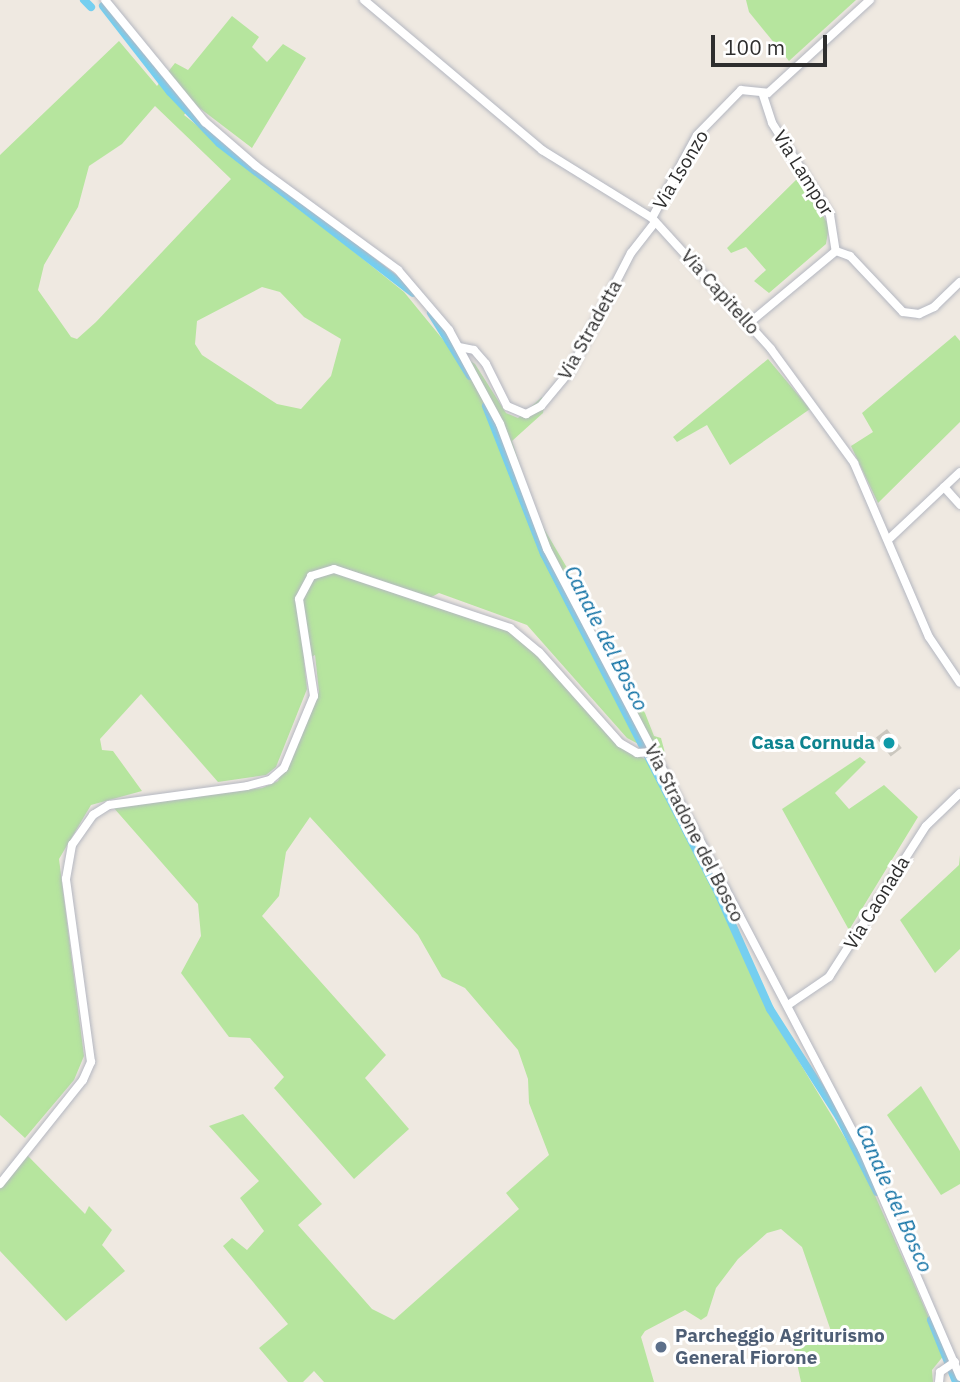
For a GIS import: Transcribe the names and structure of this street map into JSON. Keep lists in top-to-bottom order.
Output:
{
  "streets": {
    "street": [
      "Via Isonzo",
      "Via Lampor",
      "Via Capitello",
      "Via Stradetta",
      "Via Stradone del Bosco",
      "Via Caonada"
    ]
  },
  "crossings": [
    ["Via Isonzo", "Via Lampor"],
    ["Via Isonzo", "Via Capitello"],
    ["Via Isonzo", "Via Stradetta"],
    ["Via Capitello", "Via Stradetta"],
    ["Via Stradetta", "Via Stradone del Bosco"],
    ["Via Stradone del Bosco", "Via Caonada"]
  ],
  "water": ["Canale del Bosco"],
  "places": ["Casa Cornuda", "Parcheggio Agriturismo General Fiorone"],
  "scale_bar": "100 m"
}
